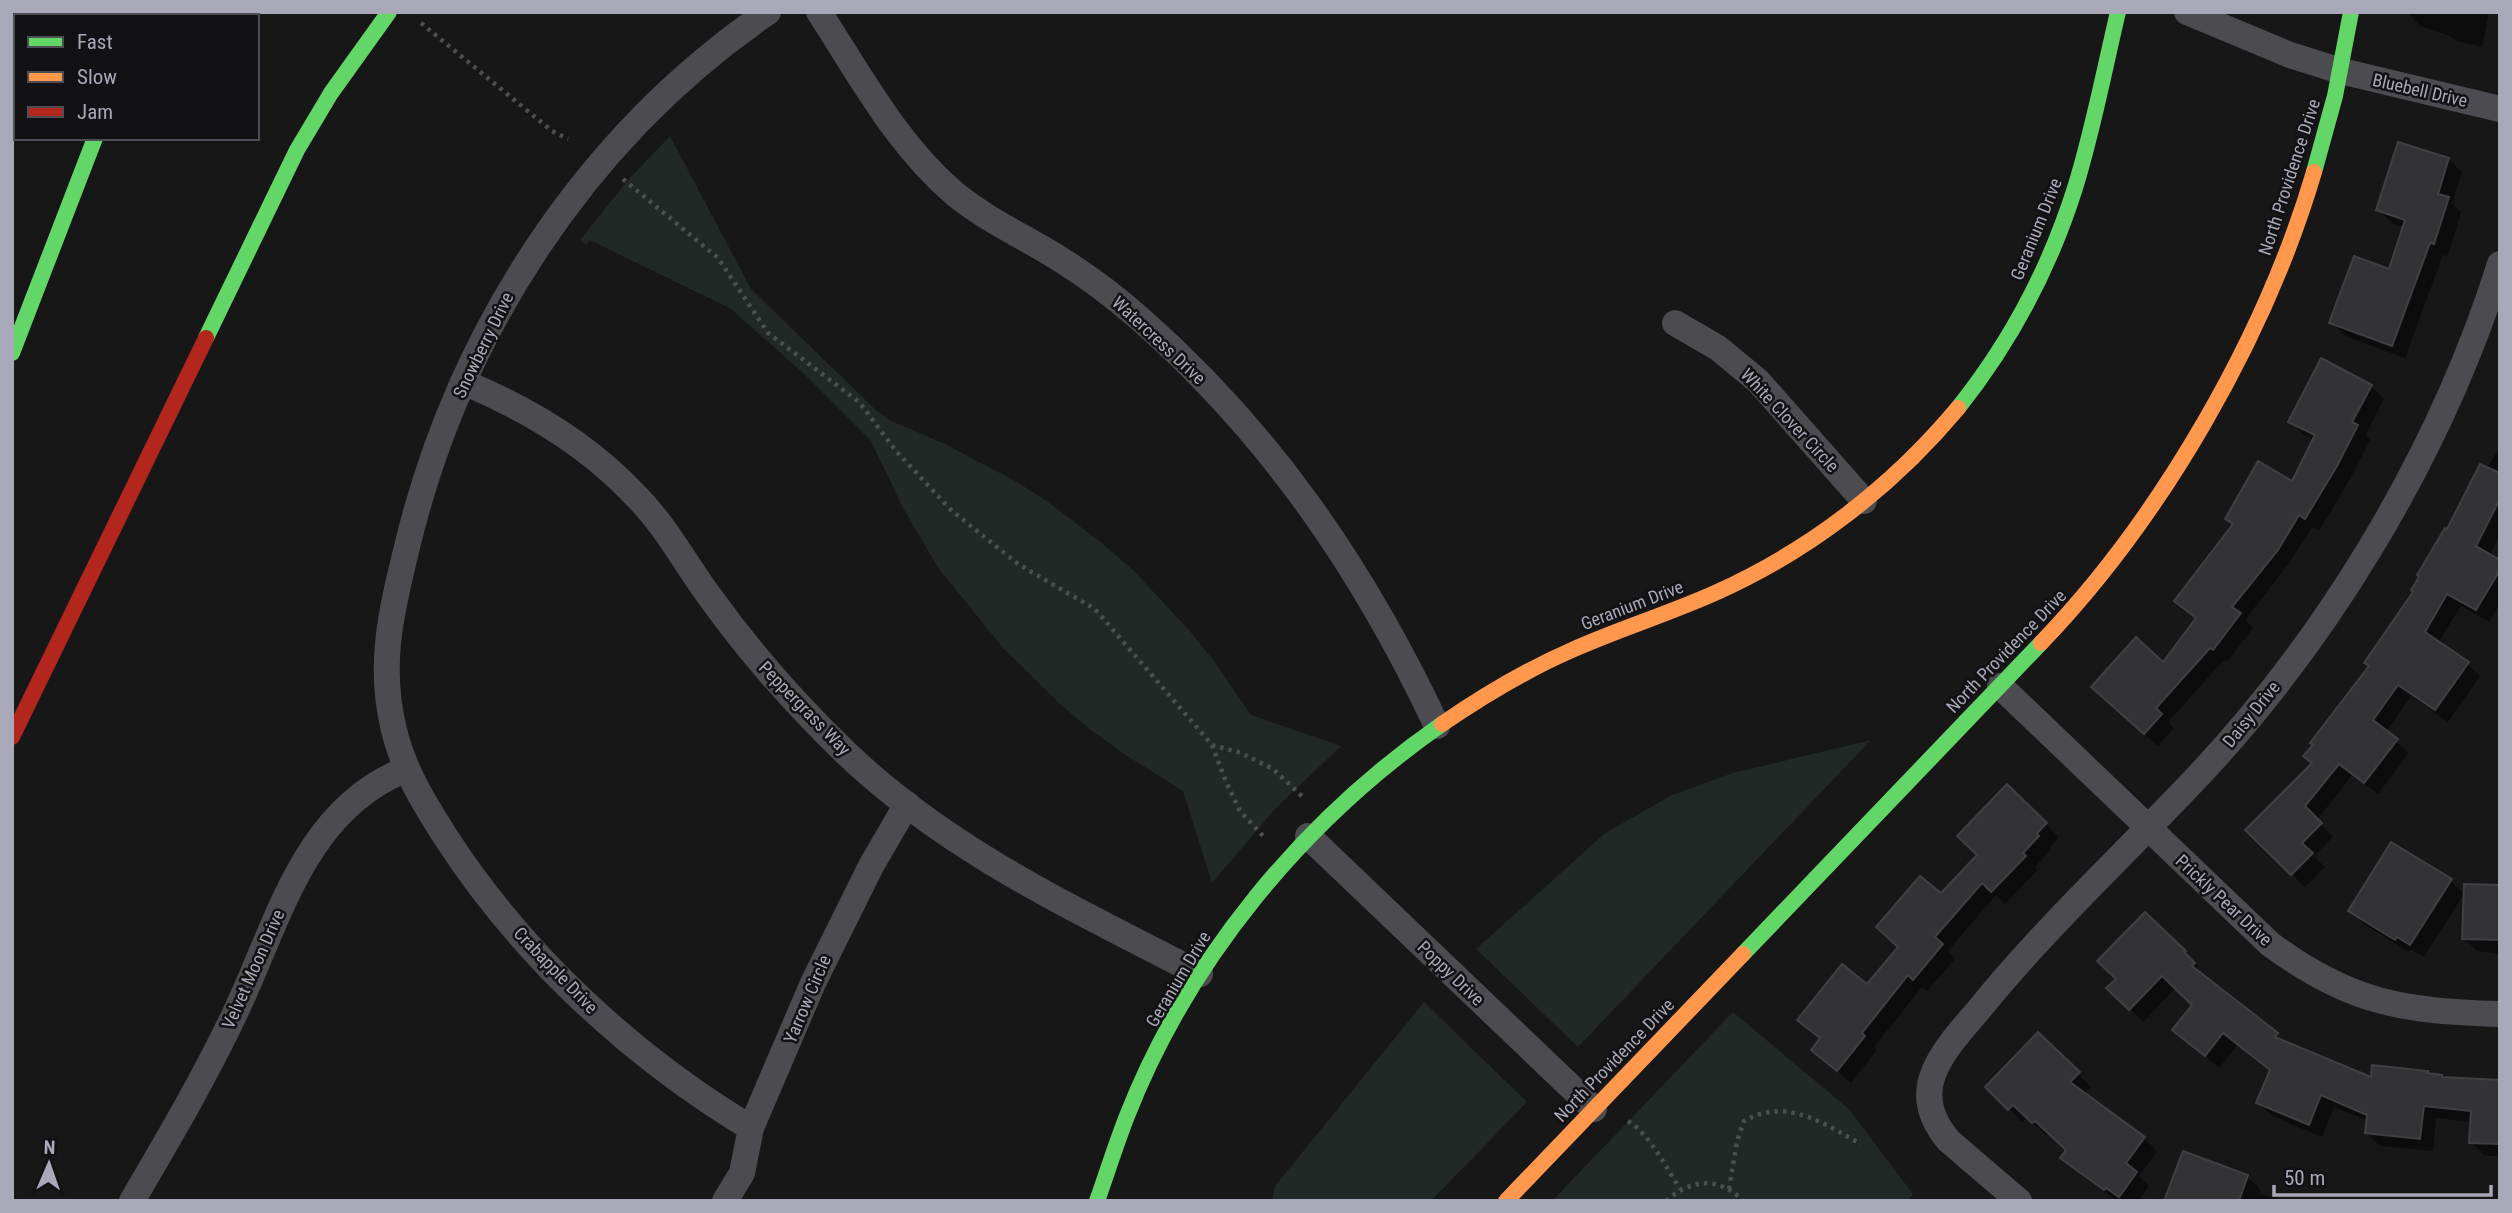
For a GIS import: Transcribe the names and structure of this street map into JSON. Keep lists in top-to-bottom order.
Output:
{
  "streets": {
    "main road": ["North Providence Drive", "Geranium Drive"],
    "street": [
      "Bluebell Drive",
      "Watercress Drive",
      "Snowberry Drive",
      "White Clover Circle",
      "Peppergrass Way",
      "Daisy Drive",
      "Prickly Pear Drive",
      "Velvet Moon Drive",
      "Crabapple Drive",
      "Poppy Drive",
      "Yarrow Circle"
    ]
  },
  "crossings": [
    ["Bluebell Drive", "North Providence Drive"],
    ["North Providence Drive", "Prickly Pear Drive"],
    ["North Providence Drive", "Poppy Drive"],
    ["Geranium Drive", "Watercress Drive"],
    ["Geranium Drive", "White Clover Circle"],
    ["Geranium Drive", "Peppergrass Way"],
    ["Geranium Drive", "Poppy Drive"],
    ["Snowberry Drive", "Peppergrass Way"],
    ["Snowberry Drive", "Velvet Moon Drive"],
    ["Snowberry Drive", "Crabapple Drive"],
    ["Peppergrass Way", "Yarrow Circle"],
    ["Daisy Drive", "Prickly Pear Drive"],
    ["Velvet Moon Drive", "Crabapple Drive"],
    ["Crabapple Drive", "Yarrow Circle"]
  ],
  "legend": ["Fast", "Slow", "Jam"],
  "scale_bar": "50 m",
  "north": "top"
}
